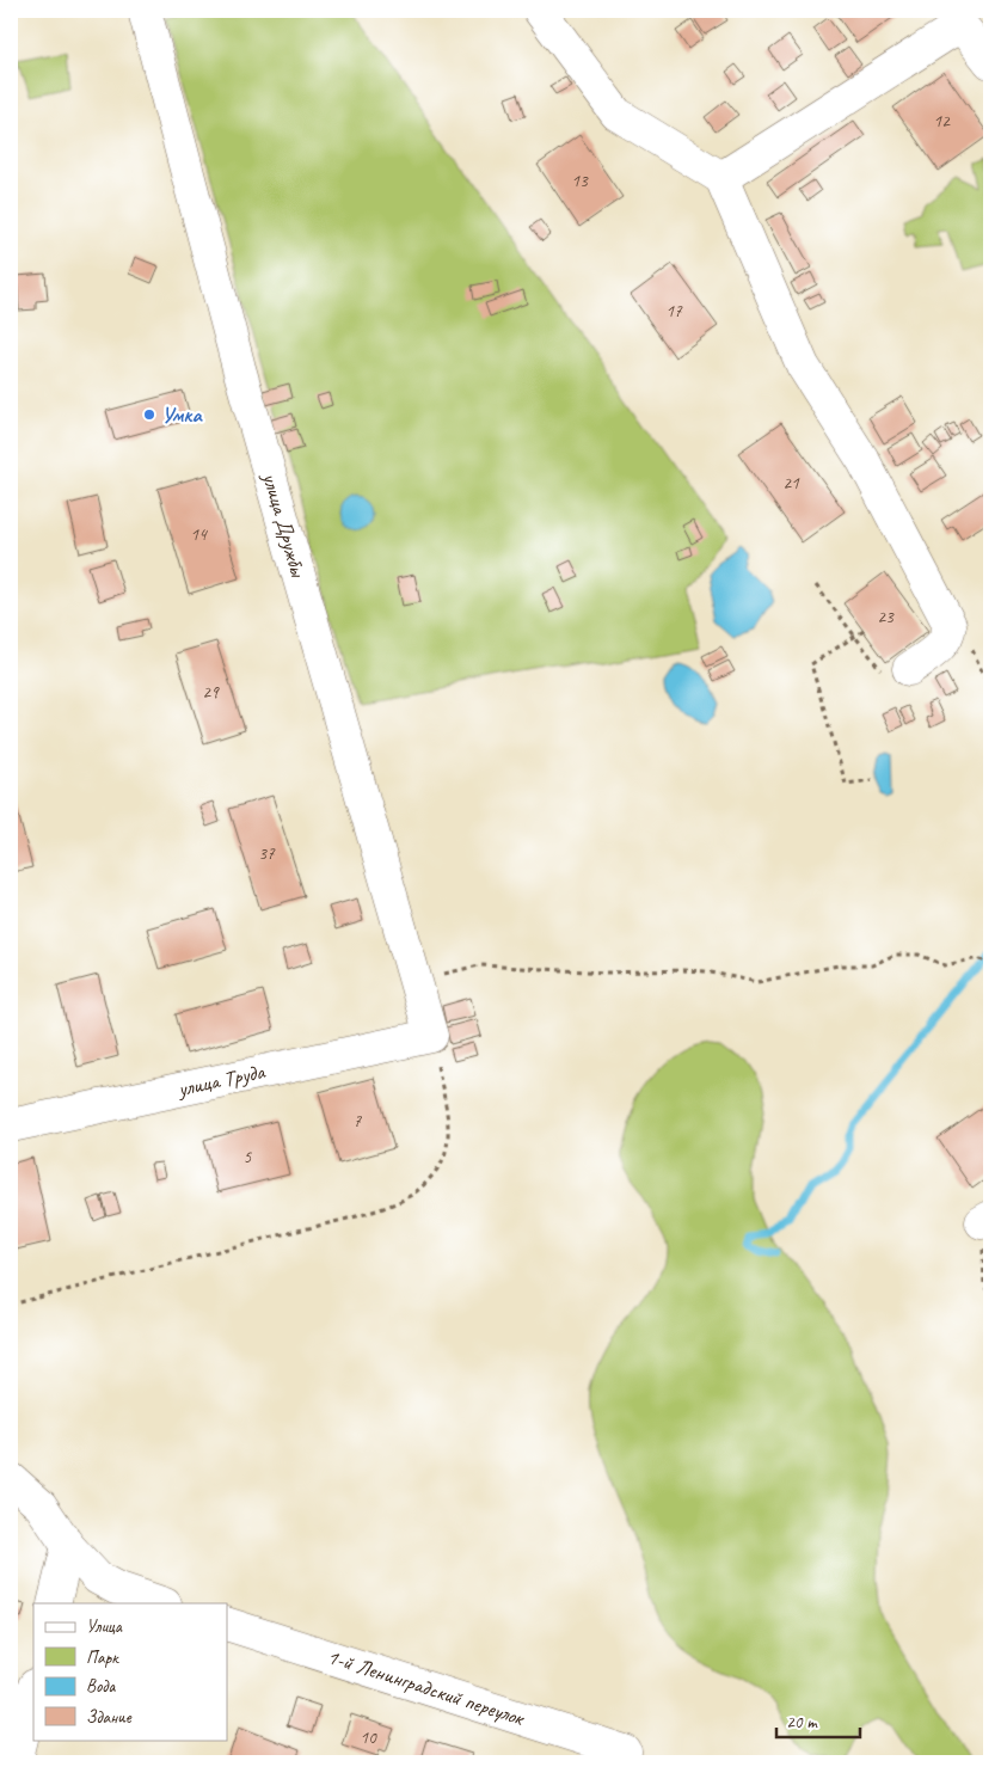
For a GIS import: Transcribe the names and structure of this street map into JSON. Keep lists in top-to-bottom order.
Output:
{
  "streets": {
    "street": ["улица Дружбы", "улица Труда", "1-й Ленинградский переулок"]
  },
  "crossings": [
    ["улица Дружбы", "улица Труда"]
  ],
  "places": ["Умка"],
  "house_numbers": [
    "12",
    "13",
    "17",
    "21",
    "14",
    "23",
    "29",
    "37",
    "7",
    "5",
    "10"
  ],
  "legend": [
    "Улица",
    "Парк",
    "Вода",
    "Здание"
  ],
  "scale_bar": "20 m"
}
